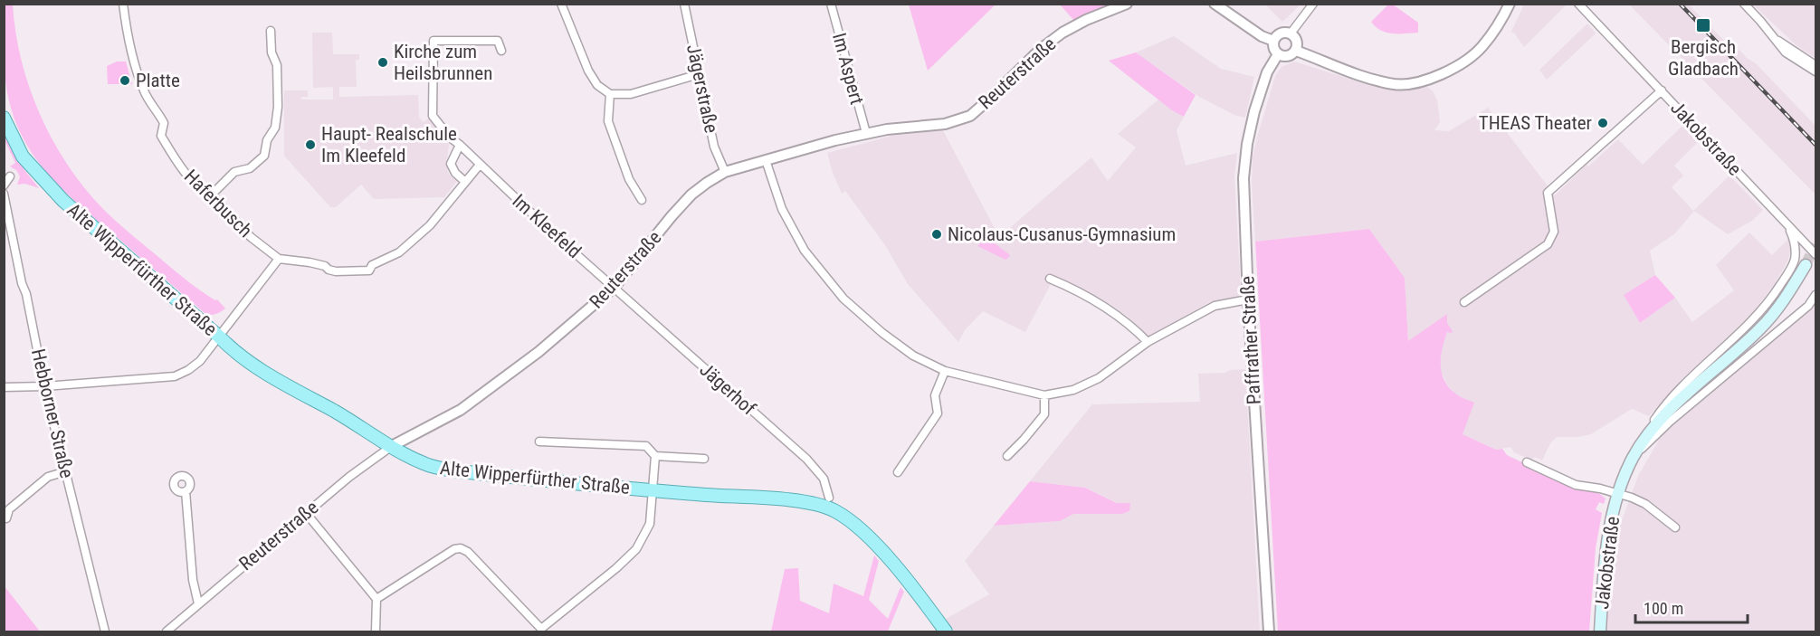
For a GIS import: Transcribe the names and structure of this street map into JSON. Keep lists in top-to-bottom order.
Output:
{
  "streets": {
    "main road": ["Jakobstraße", "Alte Wipperfürther Straße"],
    "street": [
      "Im Aspert",
      "Reuterstraße",
      "Jägerstraße",
      "Haferbusch",
      "Im Kleefeld",
      "Paffrather Straße",
      "Jägerhof",
      "Hebborner Straße"
    ]
  },
  "crossings": [
    ["Im Aspert", "Reuterstraße"],
    ["Reuterstraße", "Jägerstraße"],
    ["Reuterstraße", "Im Kleefeld"],
    ["Reuterstraße", "Alte Wipperfürther Straße"],
    ["Reuterstraße", "Jägerhof"],
    ["Im Kleefeld", "Jägerhof"]
  ],
  "places": {
    "transit": ["Bergisch Gladbach"],
    "other": [
      "Kirche zum Heilsbrunnen",
      "Platte",
      "THEAS Theater",
      "Haupt- Realschule Im Kleefeld",
      "Nicolaus-Cusanus-Gymnasium"
    ]
  },
  "scale_bar": "100 m"
}
